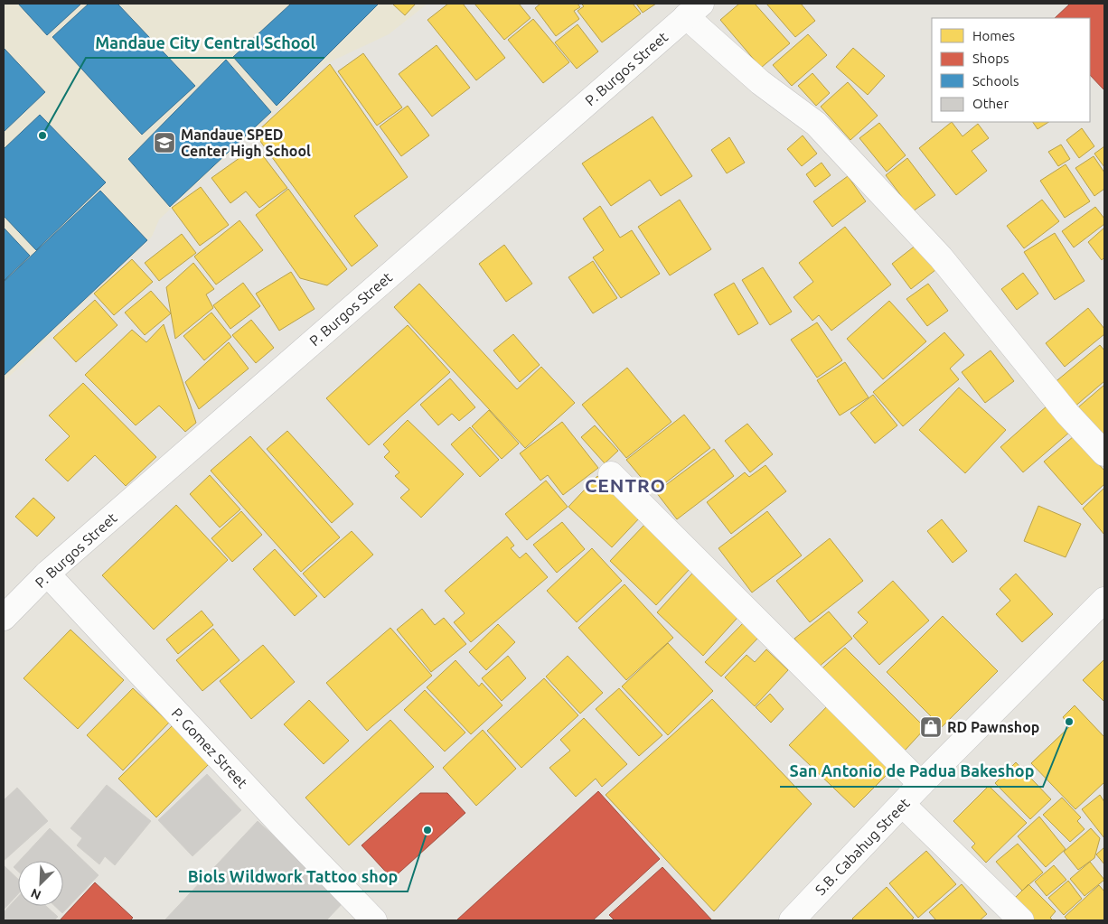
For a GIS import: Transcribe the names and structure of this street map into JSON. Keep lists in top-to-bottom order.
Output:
{
  "streets": {
    "street": ["P. Burgos Street", "P. Gomez Street", "S.B. Cabahug Street"]
  },
  "crossings": [
    ["P. Burgos Street", "P. Gomez Street"]
  ],
  "districts": ["CENTRO"],
  "places": {
    "other": ["Mandaue City Central School", "San Antonio de Padua Bakeshop", "Biols Wildwork Tattoo shop"],
    "school or university": ["Mandaue SPED Center High School"],
    "shop": ["RD Pawnshop"]
  },
  "legend": [
    "Homes",
    "Shops",
    "Schools",
    "Other"
  ],
  "north": "bottom left"
}
